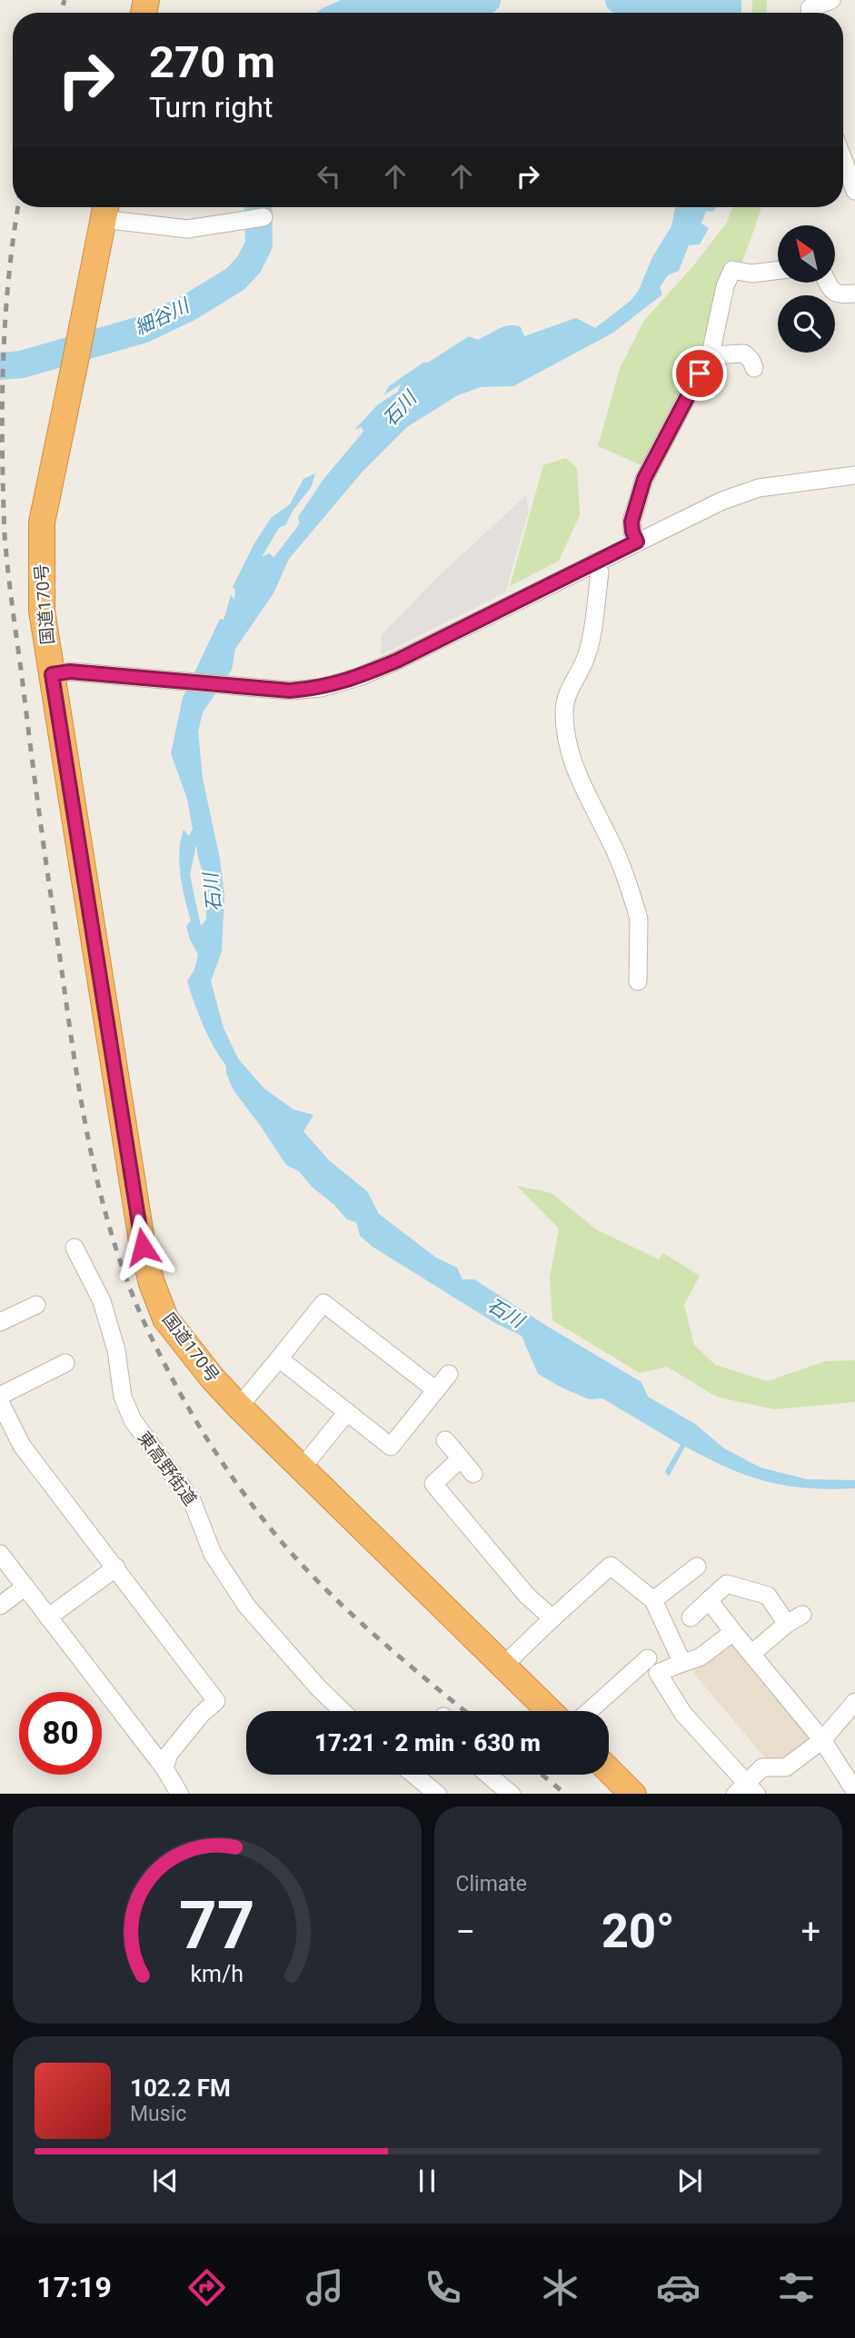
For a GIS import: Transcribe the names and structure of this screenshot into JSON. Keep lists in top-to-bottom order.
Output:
{
  "streets": {
    "highway": ["国道170号"],
    "street": ["東高野街道"]
  },
  "water": ["細谷川", "石川"],
  "north": "top left",
  "page": {
    "turn": ["270 m", "Turn right"],
    "limit": "80",
    "trip": "17:21 · 2 min · 630 m",
    "tile": "Climate",
    "heat": ["−", "20°", "+"],
    "song": ["102.2 FM", "Music"],
    "tabs": "17:19",
    "gauge": ["77", "km/h"]
  }
}
